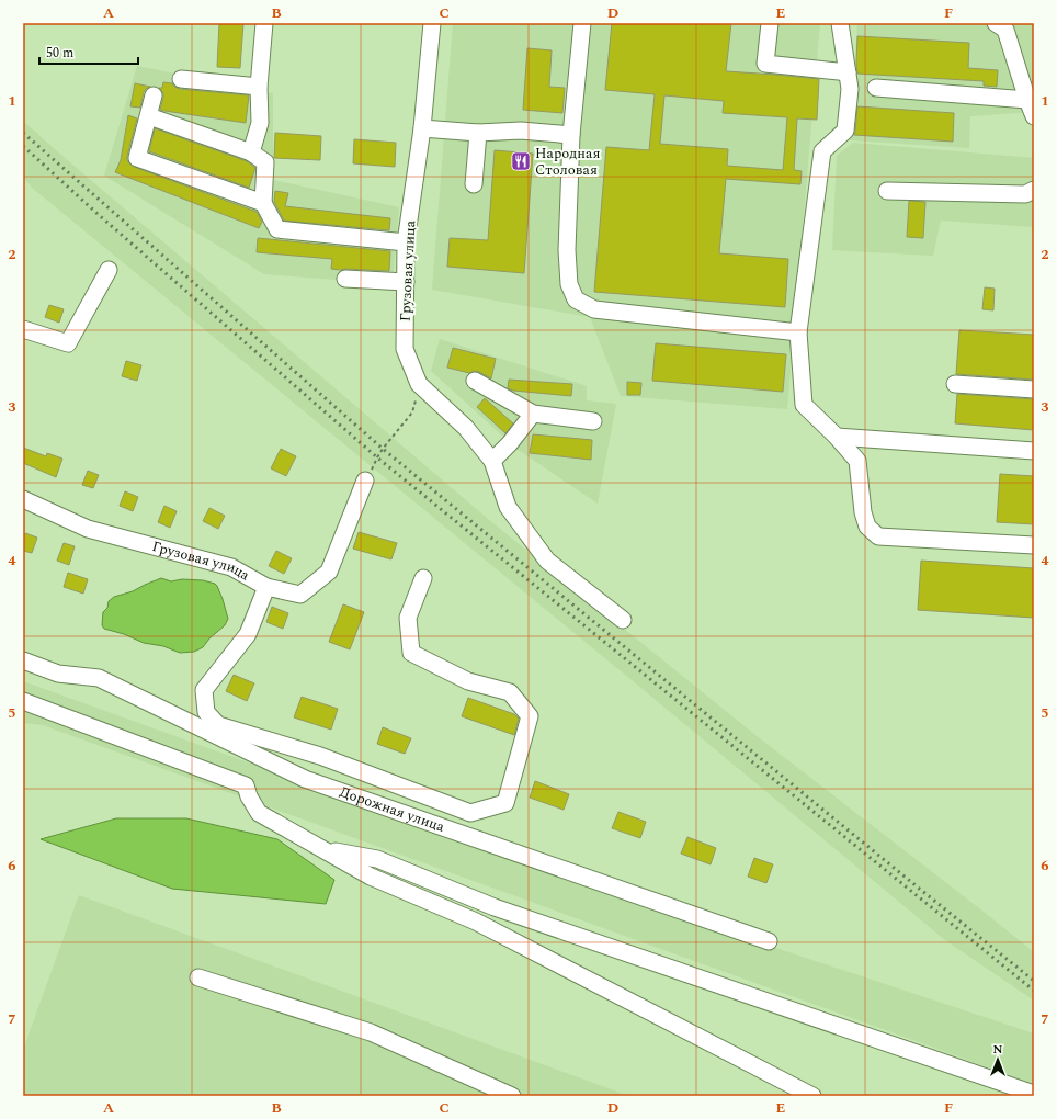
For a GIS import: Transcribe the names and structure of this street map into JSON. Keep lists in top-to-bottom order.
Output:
{
  "streets": {
    "street": ["Грузовая улица", "Дорожная улица"]
  },
  "places": {
    "restaurant": ["Народная Столовая"]
  },
  "scale_bar": "50 m",
  "north": "top",
  "grid": {
    "columns": [
      "A",
      "B",
      "C",
      "D",
      "E",
      "F"
    ],
    "rows": [
      "1",
      "2",
      "3",
      "4",
      "5",
      "6",
      "7"
    ]
  }
}
